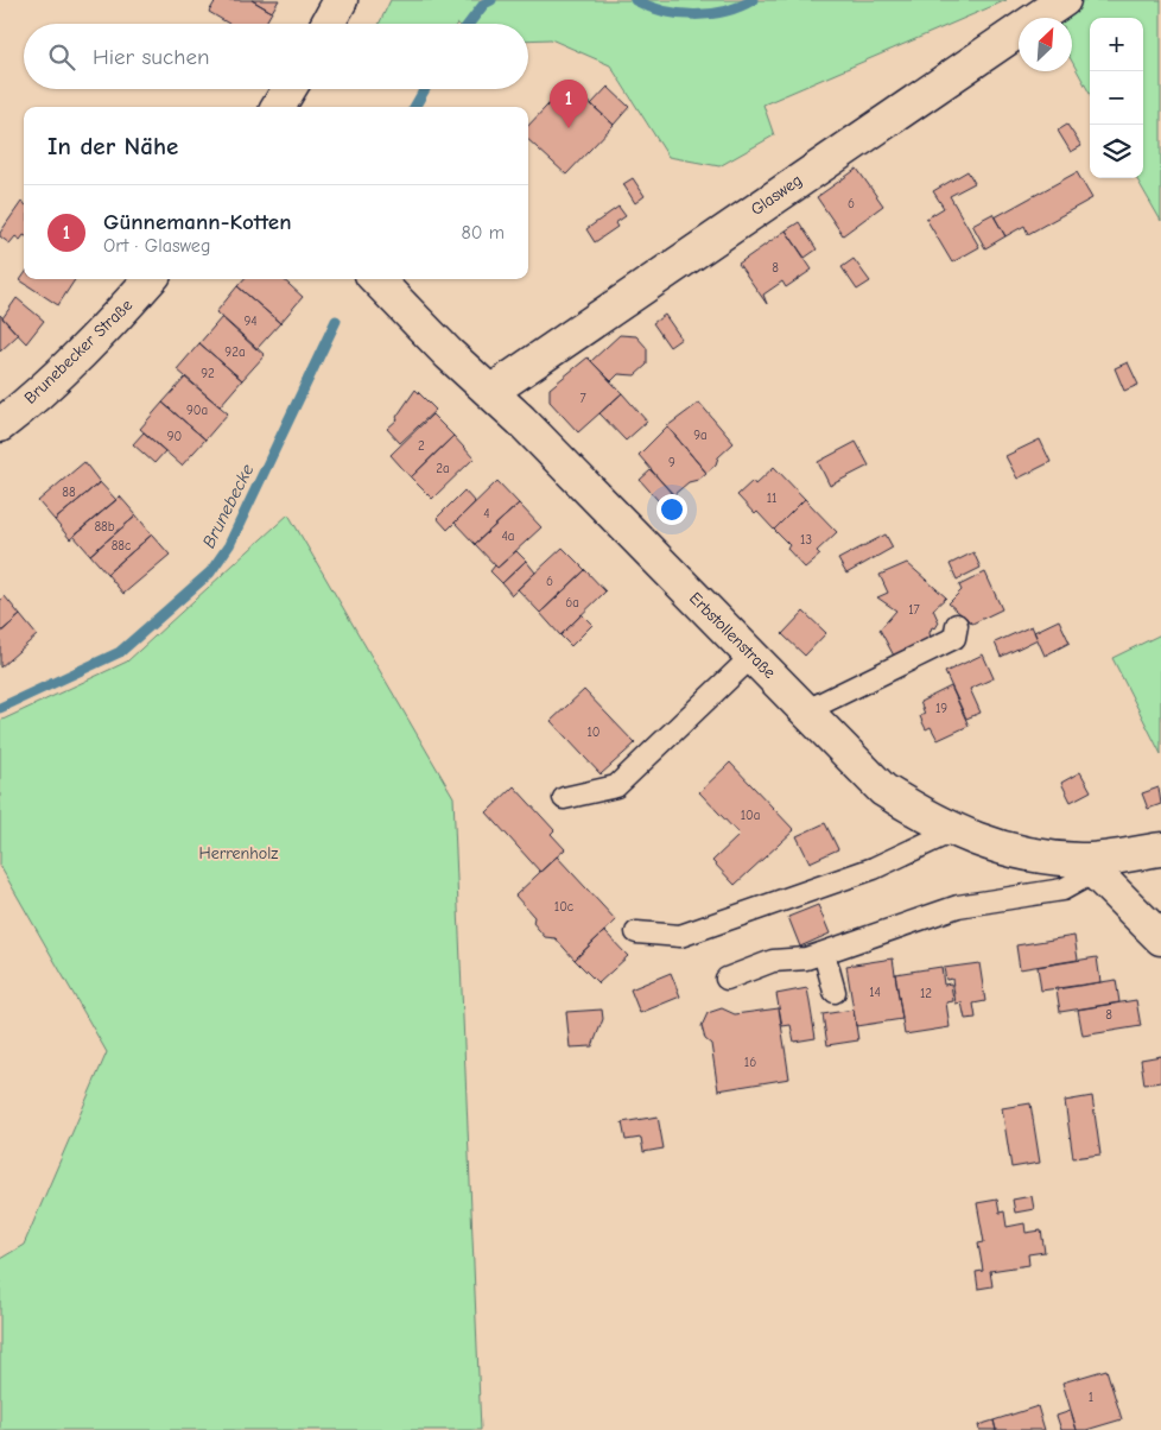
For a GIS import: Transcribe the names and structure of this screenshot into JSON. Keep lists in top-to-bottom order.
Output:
{
  "streets": {
    "street": ["Glasweg", "Brunebecker Straße", "Erbstollenstraße"]
  },
  "crossings": [
    ["Glasweg", "Erbstollenstraße"]
  ],
  "water": ["Brunebecke"],
  "parks": ["Herrenholz"],
  "house_numbers": [
    "6",
    "8",
    "94",
    "92a",
    "92",
    "7",
    "90a",
    "9a",
    "90",
    "2",
    "9",
    "2a",
    "88",
    "11",
    "4",
    "88b",
    "4a",
    "13",
    "88c",
    "6",
    "6a",
    "17",
    "19",
    "10",
    "10a",
    "10c",
    "14",
    "12",
    "8",
    "16",
    "1"
  ],
  "north": "top right",
  "page": {
    "map_buttons": ["+", "−"],
    "search": "Hier suchen",
    "pins": "1",
    "heading": "In der Nähe",
    "list": [
      {
        "mark": "1",
        "name": "Günnemann-Kotten",
        "note": "Ort · Glasweg",
        "value": "80 m"
      }
    ]
  }
}
